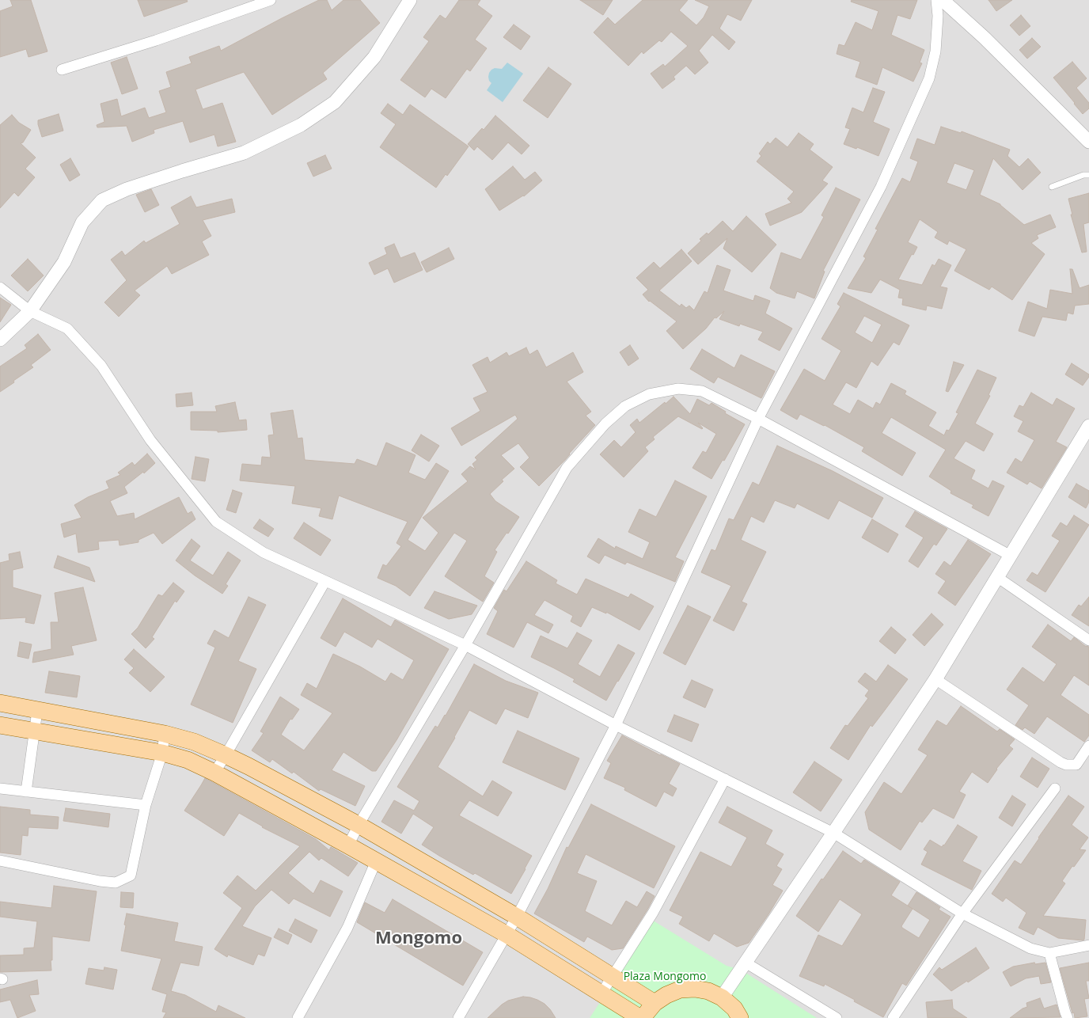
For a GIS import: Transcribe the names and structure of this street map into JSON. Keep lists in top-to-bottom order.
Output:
{
  "districts": ["Mongomo"],
  "parks": ["Plaza Mongomo"]
}
